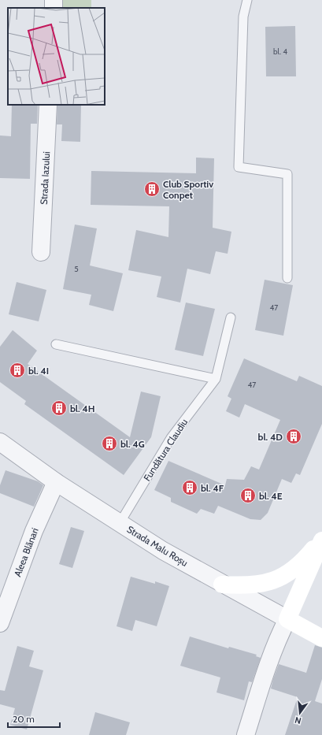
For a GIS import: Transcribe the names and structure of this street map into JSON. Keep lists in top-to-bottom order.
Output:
{
  "streets": {
    "main road": ["Strada Malu Roșu"],
    "street": ["Strada Iazului", "Aleea Blănari"],
    "lane": ["Fundătura Claudiu"]
  },
  "crossings": [
    ["Fundătura Claudiu", "Strada Malu Roșu"],
    ["Strada Malu Roșu", "Aleea Blănari"]
  ],
  "places": {
    "building": [
      "Club Sportiv Conpet",
      "bl. 4I",
      "bl. 4H",
      "bl. 4D",
      "bl. 4G",
      "bl. 4F",
      "bl. 4E"
    ]
  },
  "house_numbers": [
    "bl. 4",
    "5",
    "47",
    "47"
  ],
  "scale_bar": "20 m",
  "north": "bottom"
}
